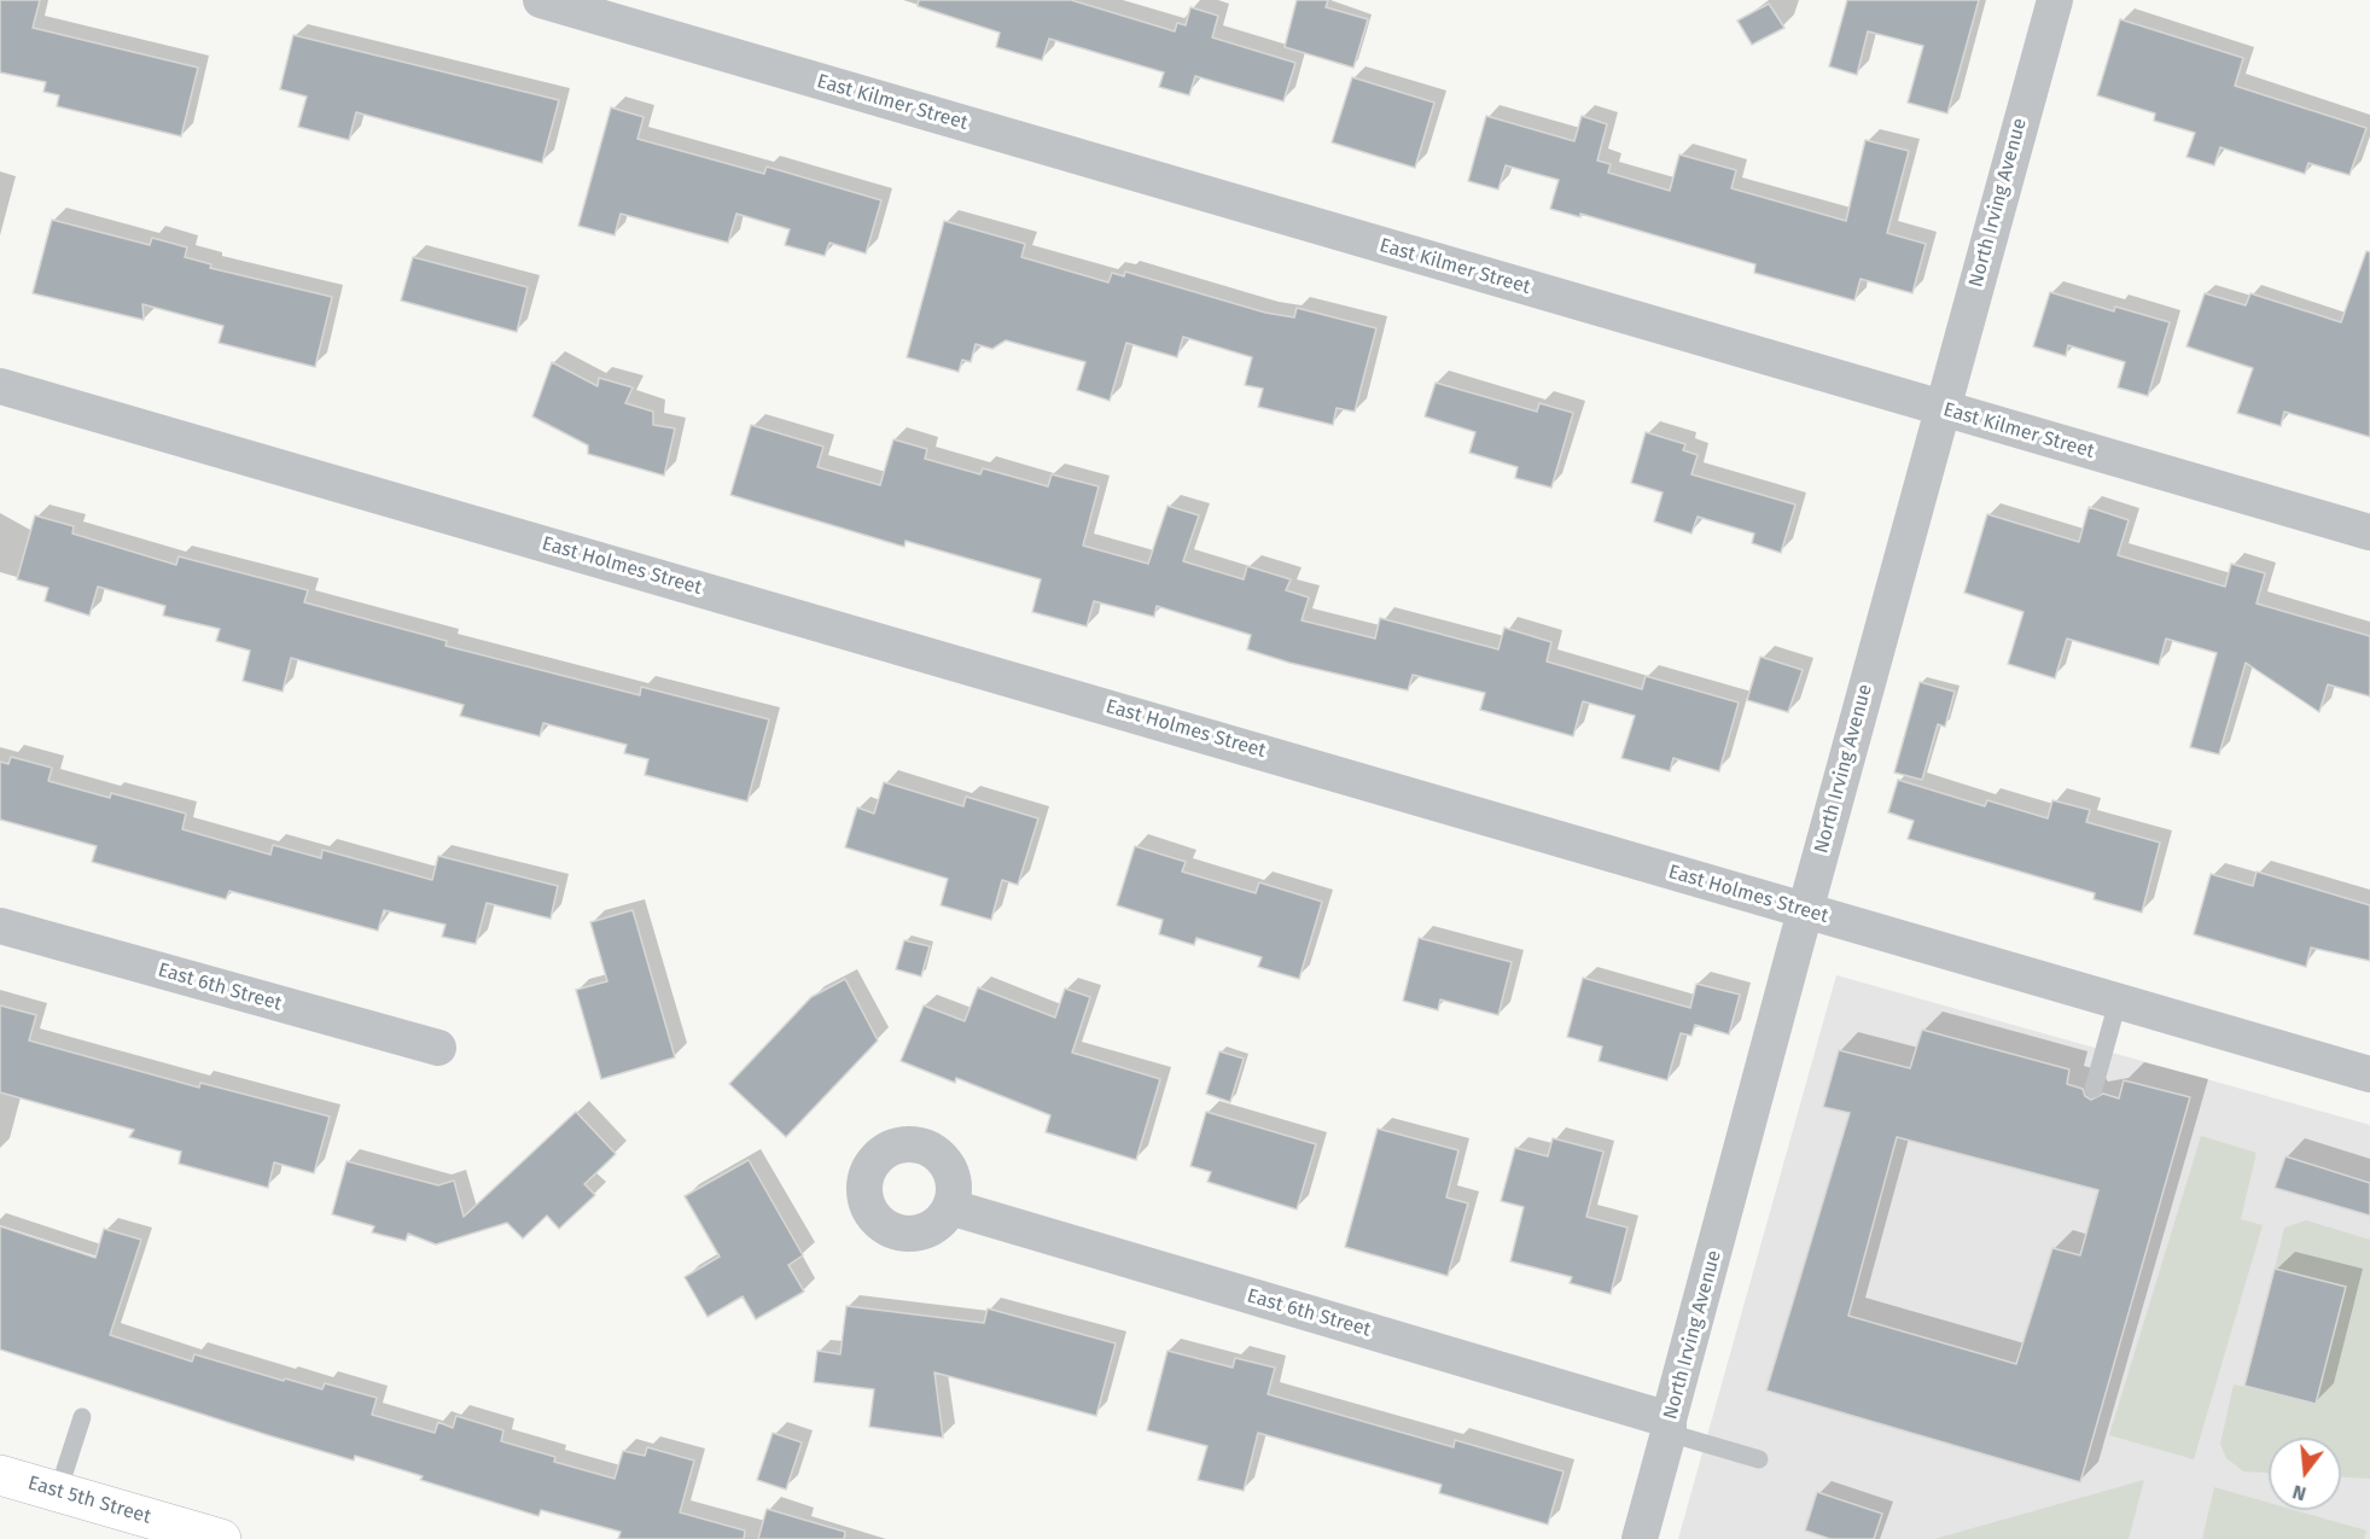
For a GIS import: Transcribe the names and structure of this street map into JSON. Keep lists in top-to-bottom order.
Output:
{
  "streets": {
    "street": [
      "East Kilmer Street",
      "North Irving Avenue",
      "East Holmes Street",
      "East 6th Street",
      "East 5th Street"
    ]
  },
  "crossings": [
    ["East Kilmer Street", "North Irving Avenue"],
    ["North Irving Avenue", "East Holmes Street"],
    ["North Irving Avenue", "East 6th Street"]
  ],
  "north": "bottom"
}
